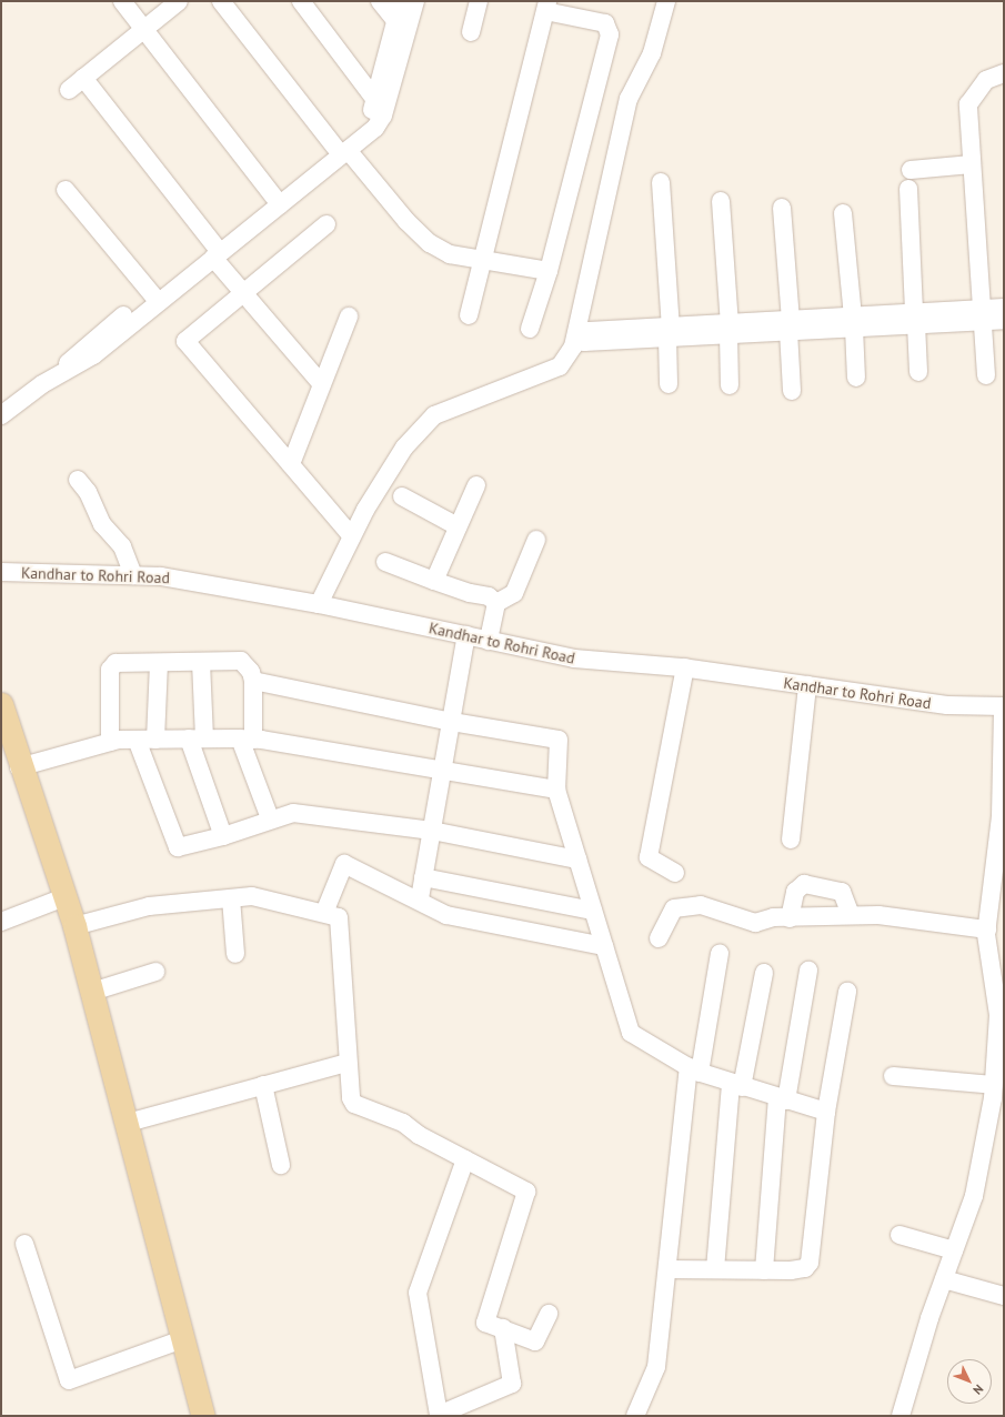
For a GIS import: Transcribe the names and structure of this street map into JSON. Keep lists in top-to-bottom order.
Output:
{
  "streets": {
    "street": ["Kandhar to Rohri Road"]
  },
  "north": "bottom right"
}
